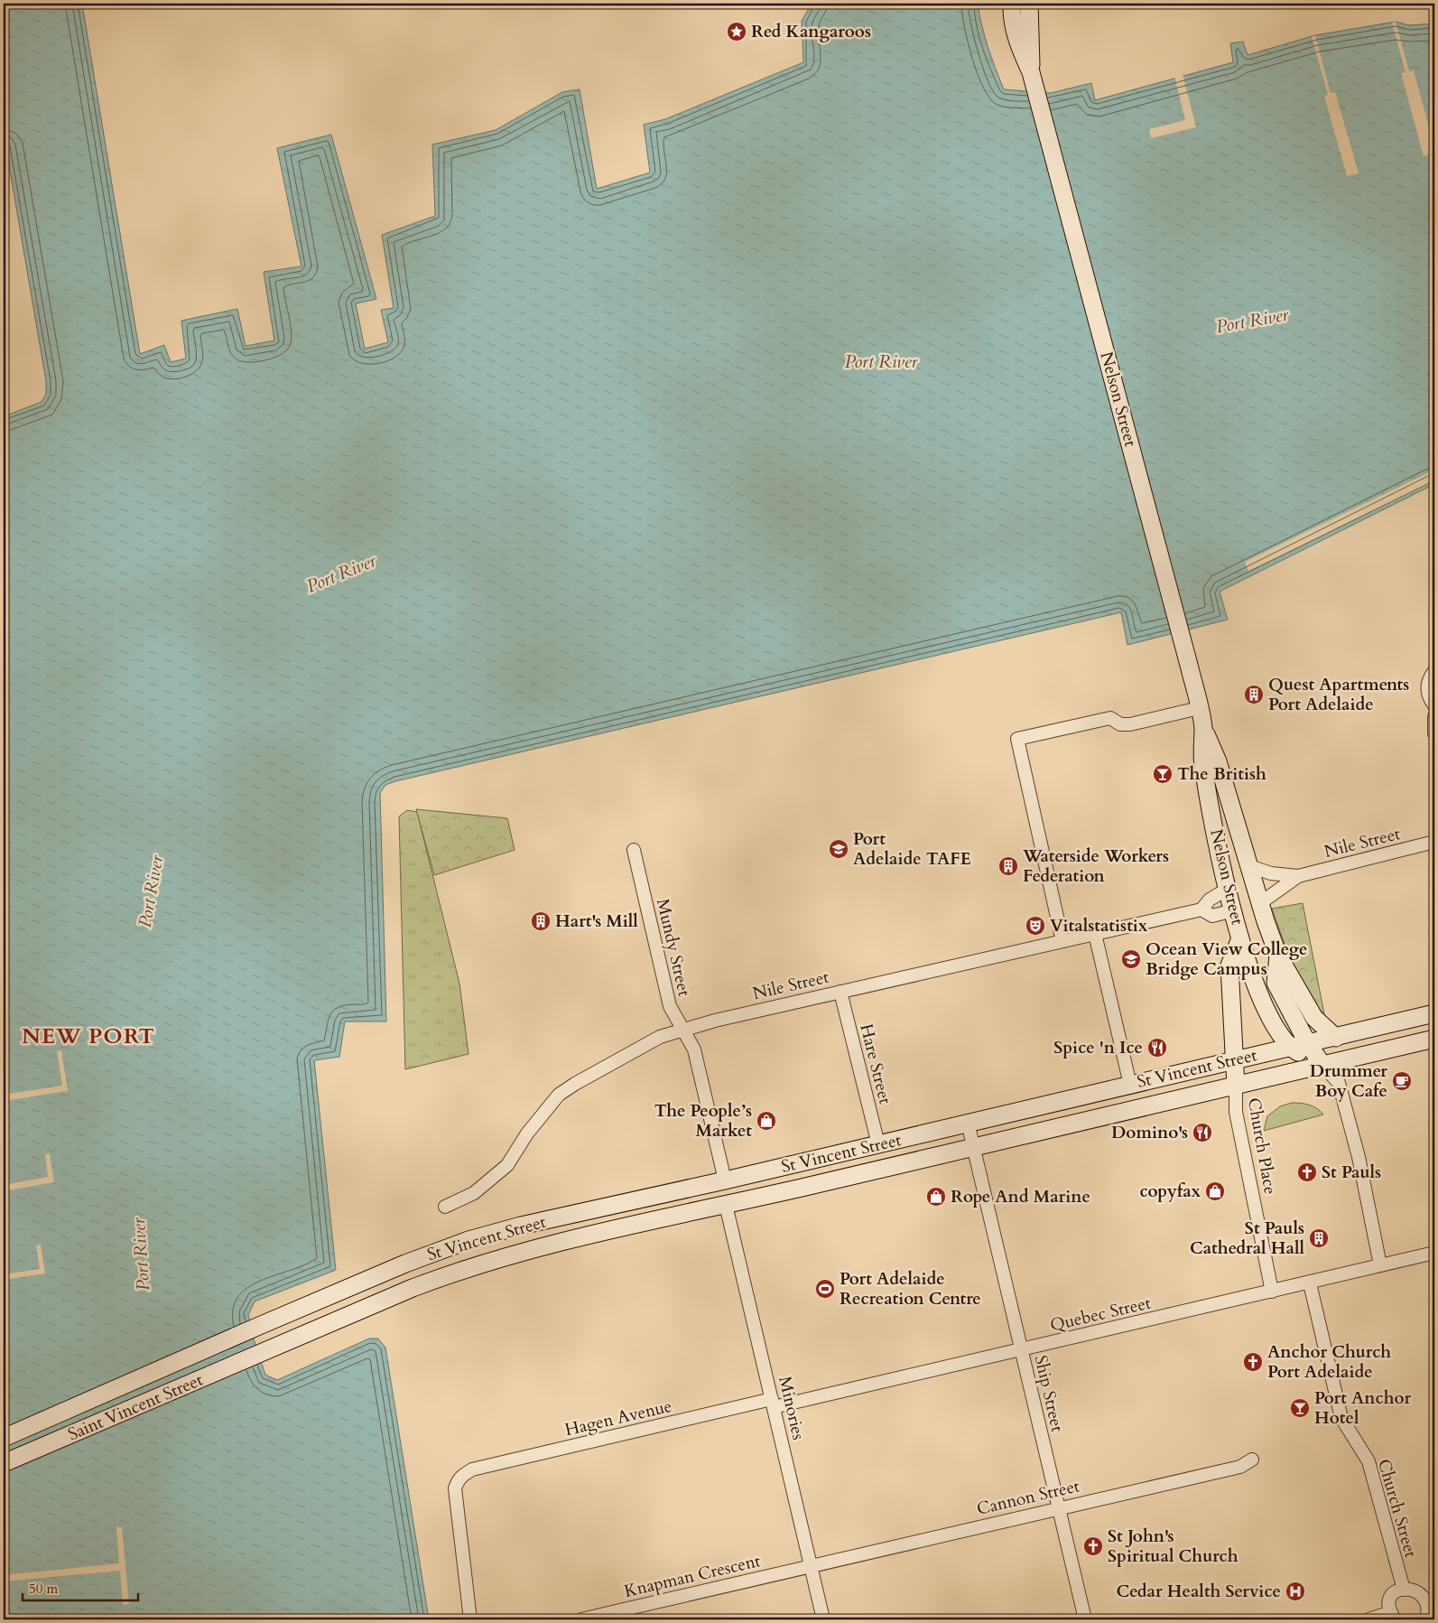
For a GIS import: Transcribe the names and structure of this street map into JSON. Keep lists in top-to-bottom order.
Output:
{
  "streets": {
    "main road": ["Nelson Street", "St Vincent Street", "Saint Vincent Street"],
    "street": [
      "Nile Street",
      "Mundy Street",
      "Hare Street",
      "Church Place",
      "Quebec Street",
      "Ship Street",
      "Minories",
      "Hagen Avenue",
      "Cannon Street",
      "Church Street",
      "Knapman Crescent"
    ]
  },
  "crossings": [
    ["Nelson Street", "Nile Street"],
    ["Nelson Street", "St Vincent Street"],
    ["Nile Street", "Mundy Street"],
    ["Nile Street", "Hare Street"],
    ["Mundy Street", "St Vincent Street"],
    ["Hare Street", "St Vincent Street"],
    ["St Vincent Street", "Church Place"],
    ["St Vincent Street", "Ship Street"],
    ["St Vincent Street", "Saint Vincent Street"],
    ["St Vincent Street", "Minories"],
    ["Church Place", "Quebec Street"],
    ["Quebec Street", "Ship Street"],
    ["Quebec Street", "Minories"],
    ["Quebec Street", "Hagen Avenue"],
    ["Quebec Street", "Church Street"],
    ["Ship Street", "Cannon Street"],
    ["Minories", "Hagen Avenue"],
    ["Minories", "Cannon Street"],
    ["Minories", "Knapman Crescent"],
    ["Cannon Street", "Knapman Crescent"]
  ],
  "districts": ["NEW PORT"],
  "water": ["Port River"],
  "places": {
    "place": ["Red Kangaroos"],
    "building": [
      "Quest Apartments Port Adelaide",
      "Waterside Workers Federation",
      "Hart's Mill",
      "St Pauls Cathedral Hall"
    ],
    "bar": ["The British", "Port Anchor Hotel"],
    "school or university": ["Port Adelaide TAFE", "Ocean View College Bridge Campus"],
    "theatre": ["Vitalstatistix"],
    "restaurant": ["Spice 'n Ice", "Domino's"],
    "cafe": ["Drummer Boy Cafe"],
    "shop": ["The People’s Market", "copyfax", "Rope And Marine"],
    "church": ["St Pauls", "Anchor Church Port Adelaide", "St John's Spiritual Church"],
    "sports": ["Port Adelaide Recreation Centre"],
    "hospital": ["Cedar Health Service"]
  },
  "scale_bar": "50 m"
}
